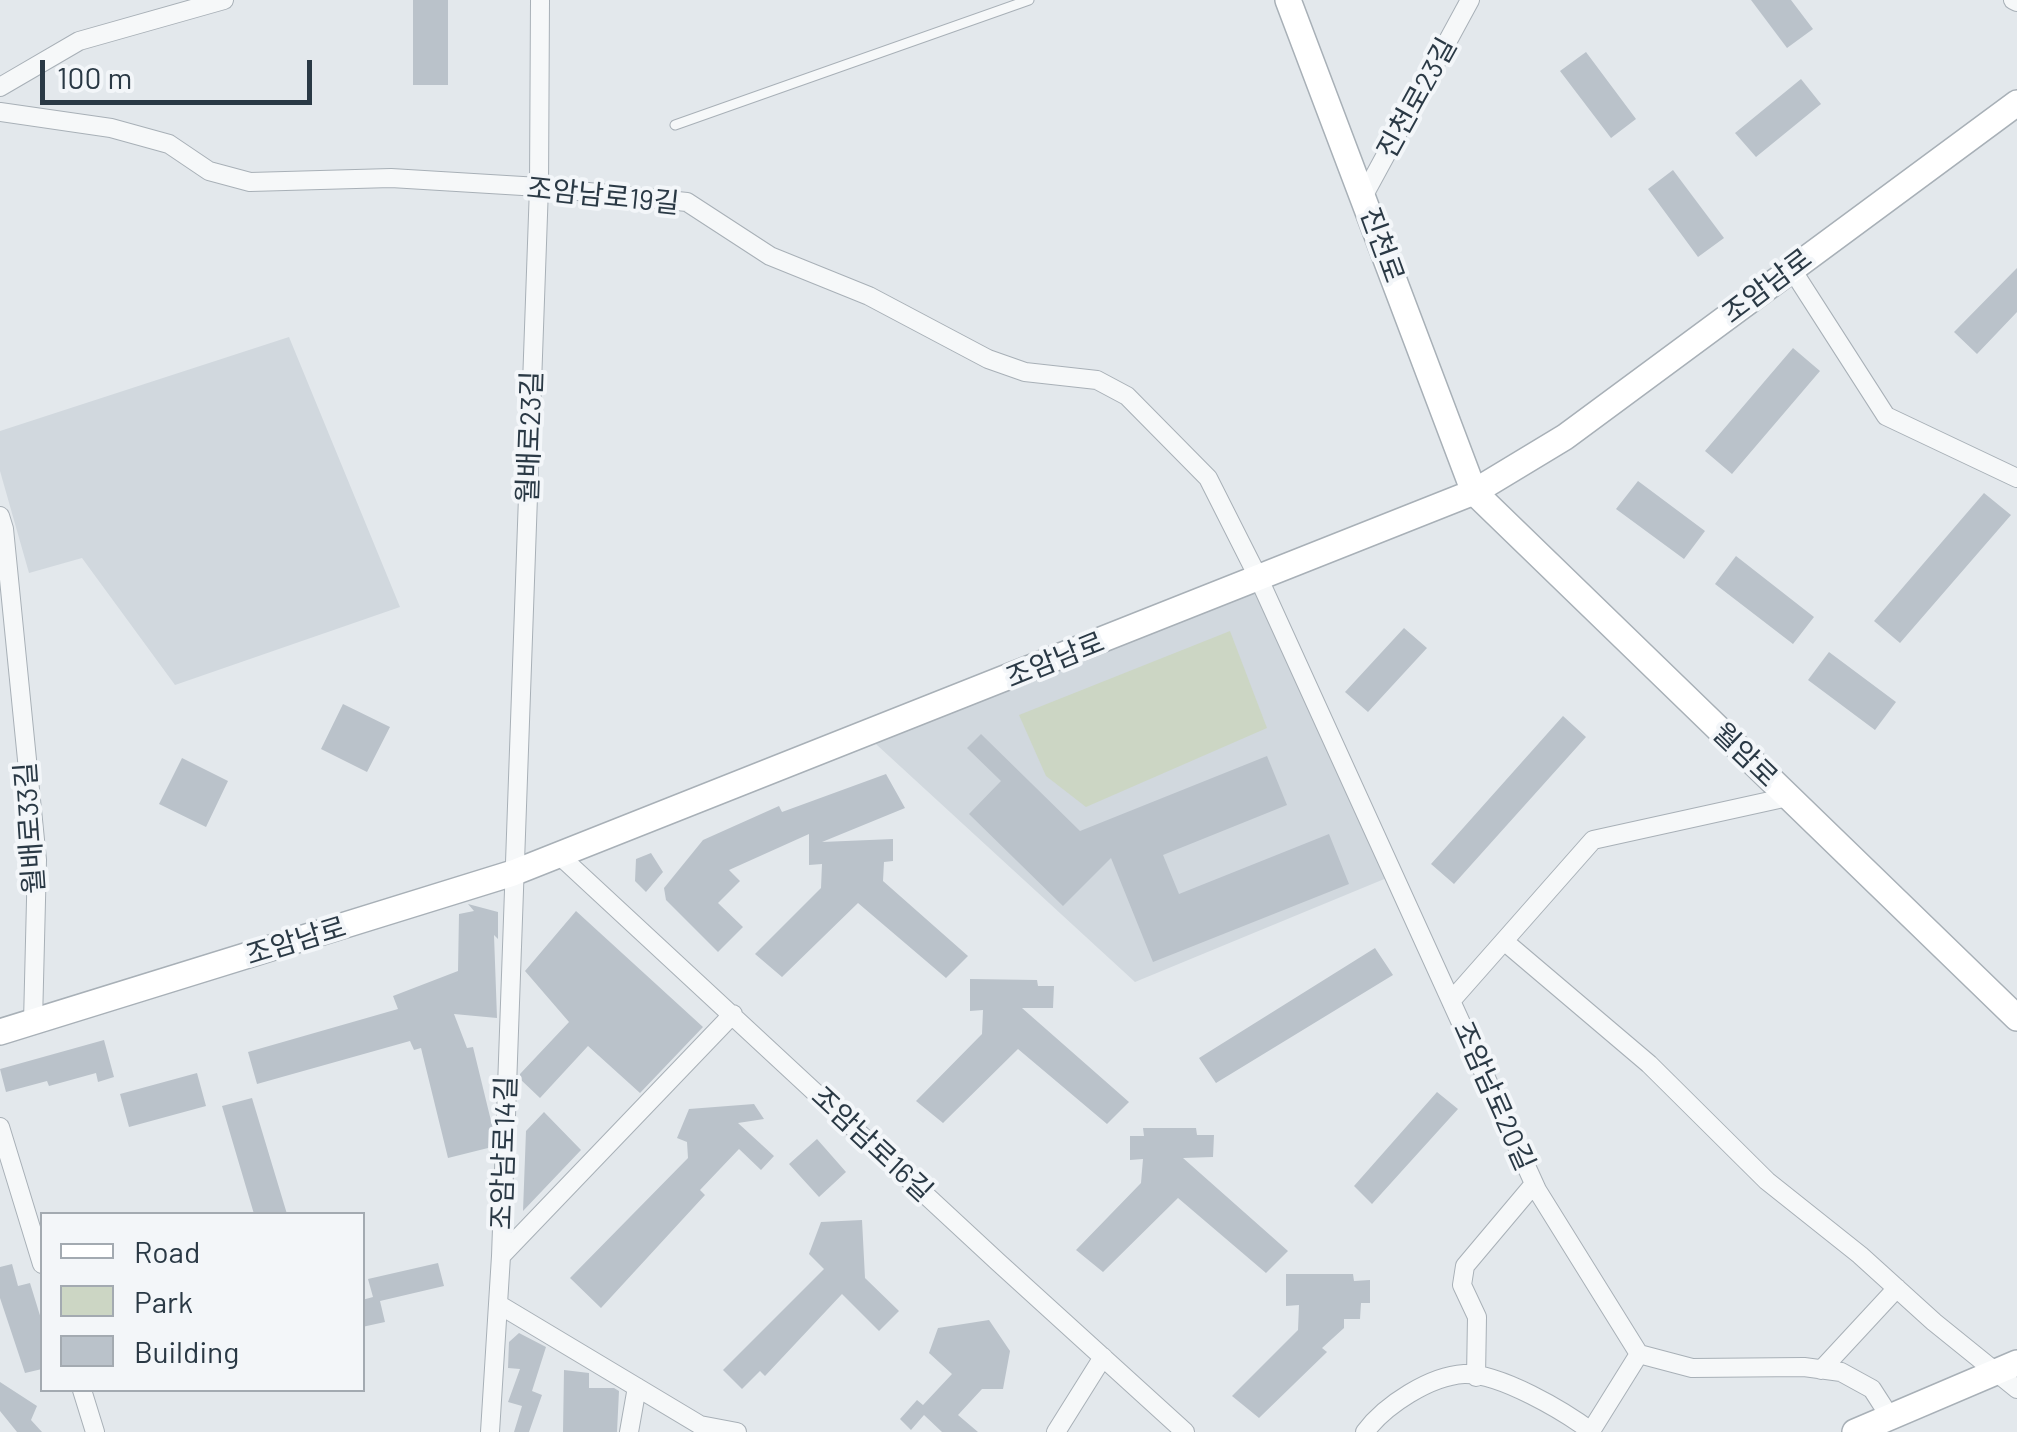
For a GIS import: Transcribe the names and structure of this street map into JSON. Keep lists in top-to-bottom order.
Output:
{
  "streets": {
    "main road": ["진천로", "조암남로", "월암로"],
    "street": [
      "진천로23길",
      "조암남로19길",
      "월배로23길",
      "월배로33길",
      "조암남로20길",
      "조암남로16길",
      "조암남로14길"
    ]
  },
  "crossings": [
    ["진천로23길", "진천로"],
    ["조암남로19길", "조암남로"],
    ["조암남로19길", "월배로23길"],
    ["조암남로19길", "조암남로20길"],
    ["진천로", "조암남로"],
    ["진천로", "월암로"],
    ["조암남로", "월배로23길"],
    ["조암남로", "월암로"],
    ["조암남로", "월배로33길"],
    ["조암남로", "조암남로20길"],
    ["조암남로", "조암남로16길"],
    ["조암남로", "조암남로14길"],
    ["월배로23길", "조암남로14길"]
  ],
  "legend": ["Road", "Park", "Building"],
  "scale_bar": "100 m"
}
